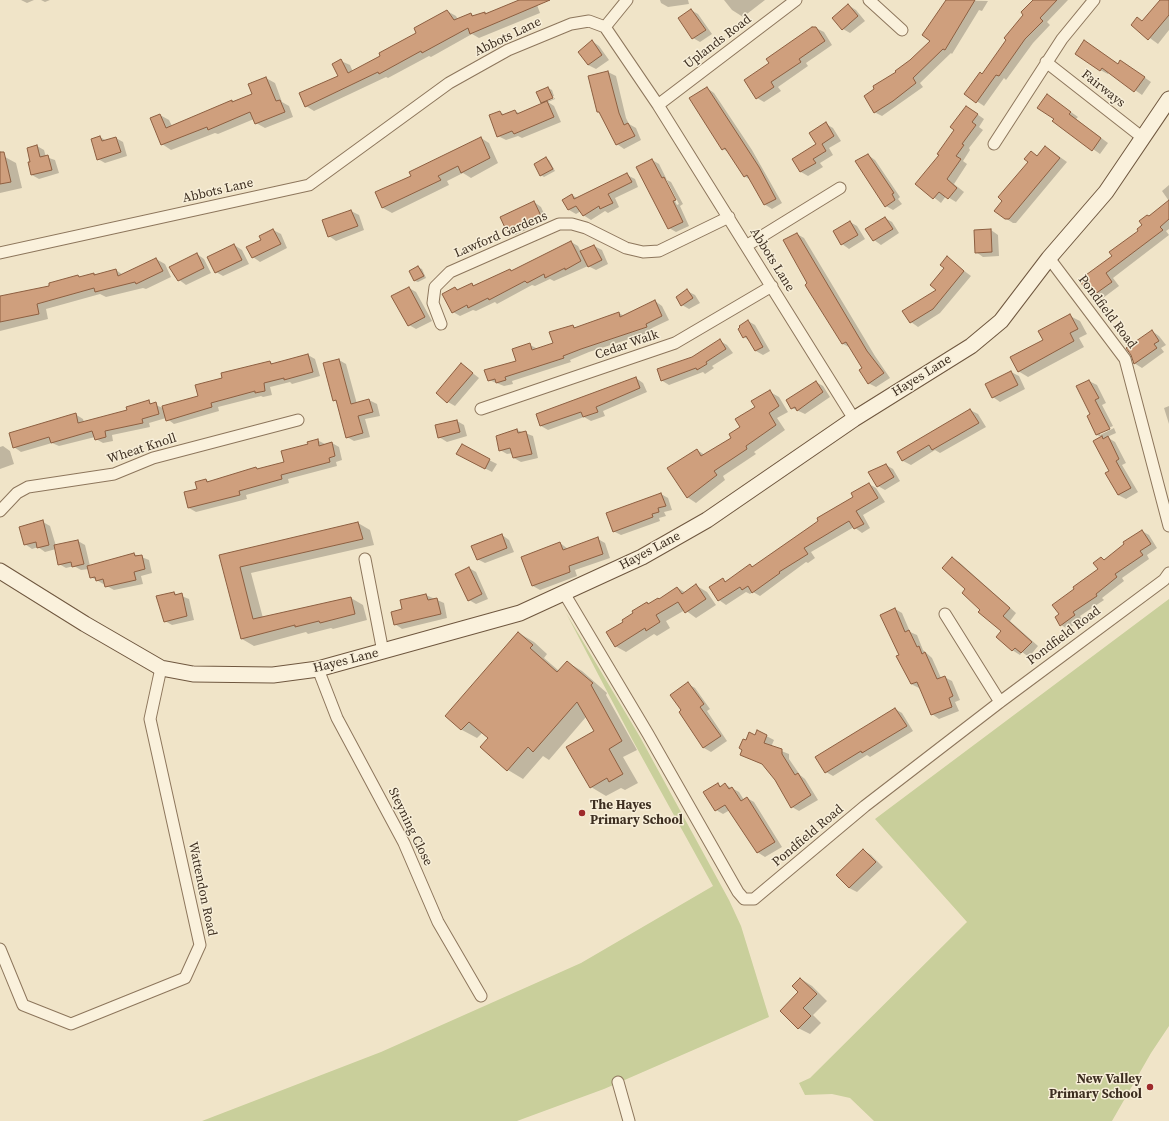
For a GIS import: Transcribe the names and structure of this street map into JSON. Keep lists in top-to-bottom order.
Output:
{
  "streets": {
    "street": [
      "Abbots Lane",
      "Uplands Road",
      "Fairways",
      "Lawford Gardens",
      "Pondfield Road",
      "Cedar Walk",
      "Hayes Lane",
      "Wheat Knoll",
      "Steyning Close",
      "Wattendon Road"
    ]
  },
  "crossings": [
    ["Abbots Lane", "Uplands Road"],
    ["Abbots Lane", "Lawford Gardens"],
    ["Abbots Lane", "Cedar Walk"],
    ["Abbots Lane", "Hayes Lane"],
    ["Fairways", "Hayes Lane"],
    ["Pondfield Road", "Hayes Lane"],
    ["Hayes Lane", "Steyning Close"],
    ["Hayes Lane", "Wattendon Road"]
  ],
  "places": ["The Hayes Primary School", "New Valley Primary School"]
}
